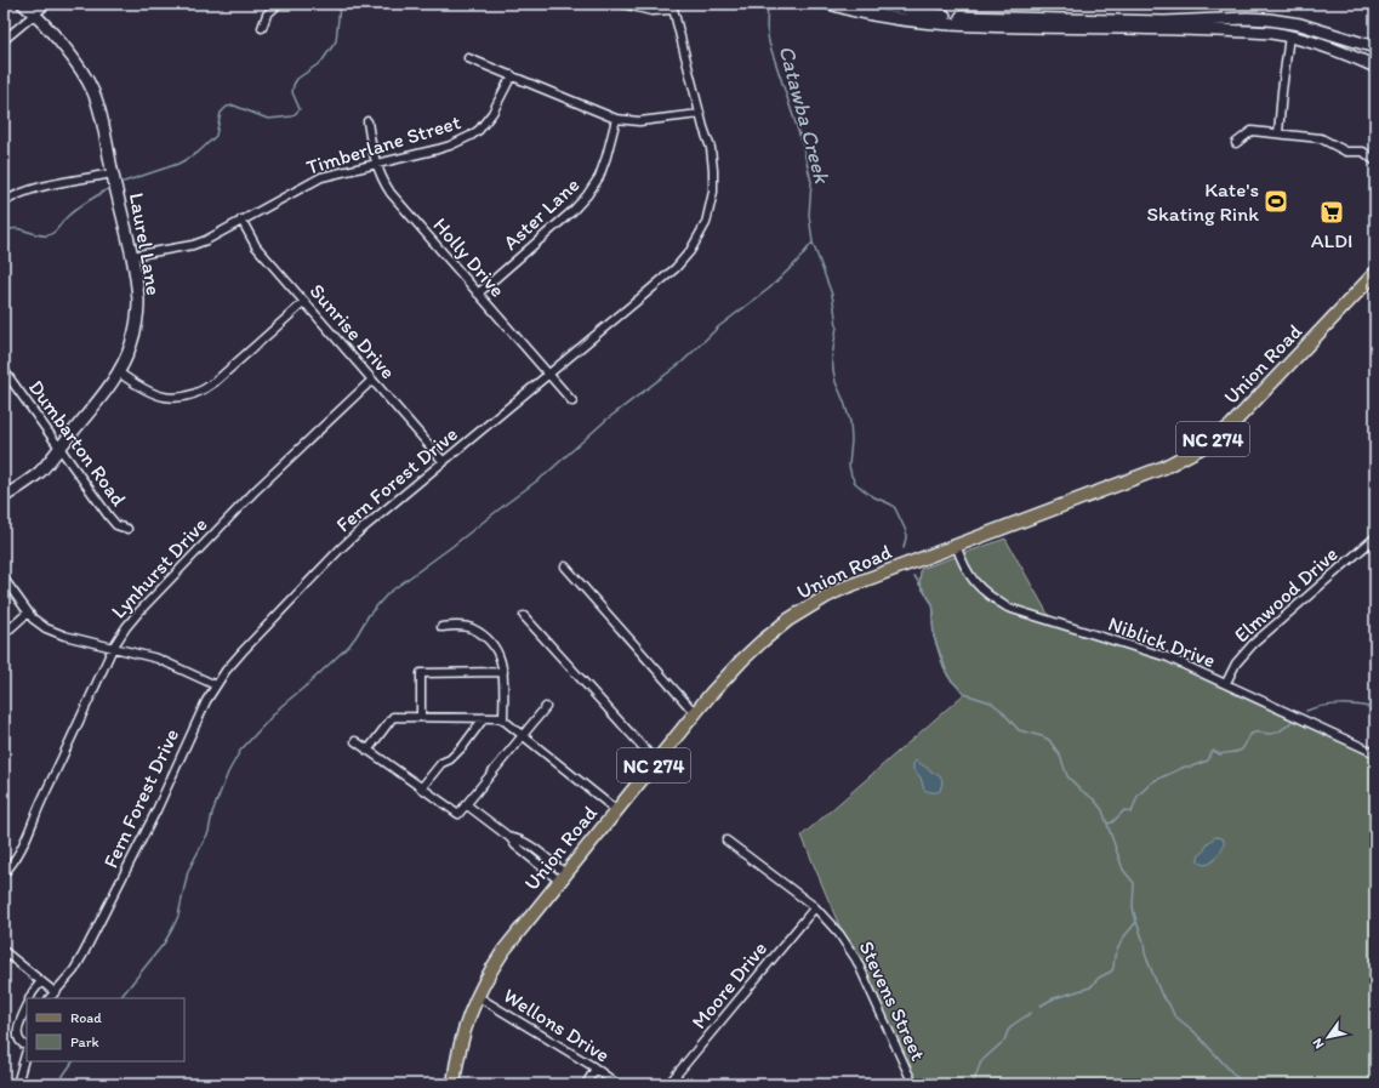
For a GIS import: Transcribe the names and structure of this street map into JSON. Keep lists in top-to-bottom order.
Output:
{
  "streets": {
    "main road": ["Laurel Lane", "Union Road", "NC 274"],
    "street": [
      "Timberlane Street",
      "Aster Lane",
      "Holly Drive",
      "Sunrise Drive",
      "Dumbarton Road",
      "Fern Forest Drive",
      "Lynhurst Drive",
      "Elmwood Drive",
      "Niblick Drive",
      "Moore Drive",
      "Stevens Street",
      "Wellons Drive"
    ]
  },
  "crossings": [
    ["Timberlane Street", "Laurel Lane"],
    ["Timberlane Street", "Holly Drive"],
    ["Timberlane Street", "Sunrise Drive"],
    ["Aster Lane", "Holly Drive"],
    ["Laurel Lane", "Dumbarton Road"],
    ["Holly Drive", "Fern Forest Drive"],
    ["Sunrise Drive", "Fern Forest Drive"],
    ["Sunrise Drive", "Lynhurst Drive"],
    ["Union Road", "Niblick Drive"],
    ["Union Road", "Wellons Drive"],
    ["Elmwood Drive", "Niblick Drive"],
    ["Moore Drive", "Stevens Street"]
  ],
  "water": ["Catawba Creek"],
  "places": {
    "sports": ["Kate's Skating Rink"],
    "supermarket": ["ALDI"]
  },
  "legend": ["Road", "Park"],
  "north": "bottom left"
}
